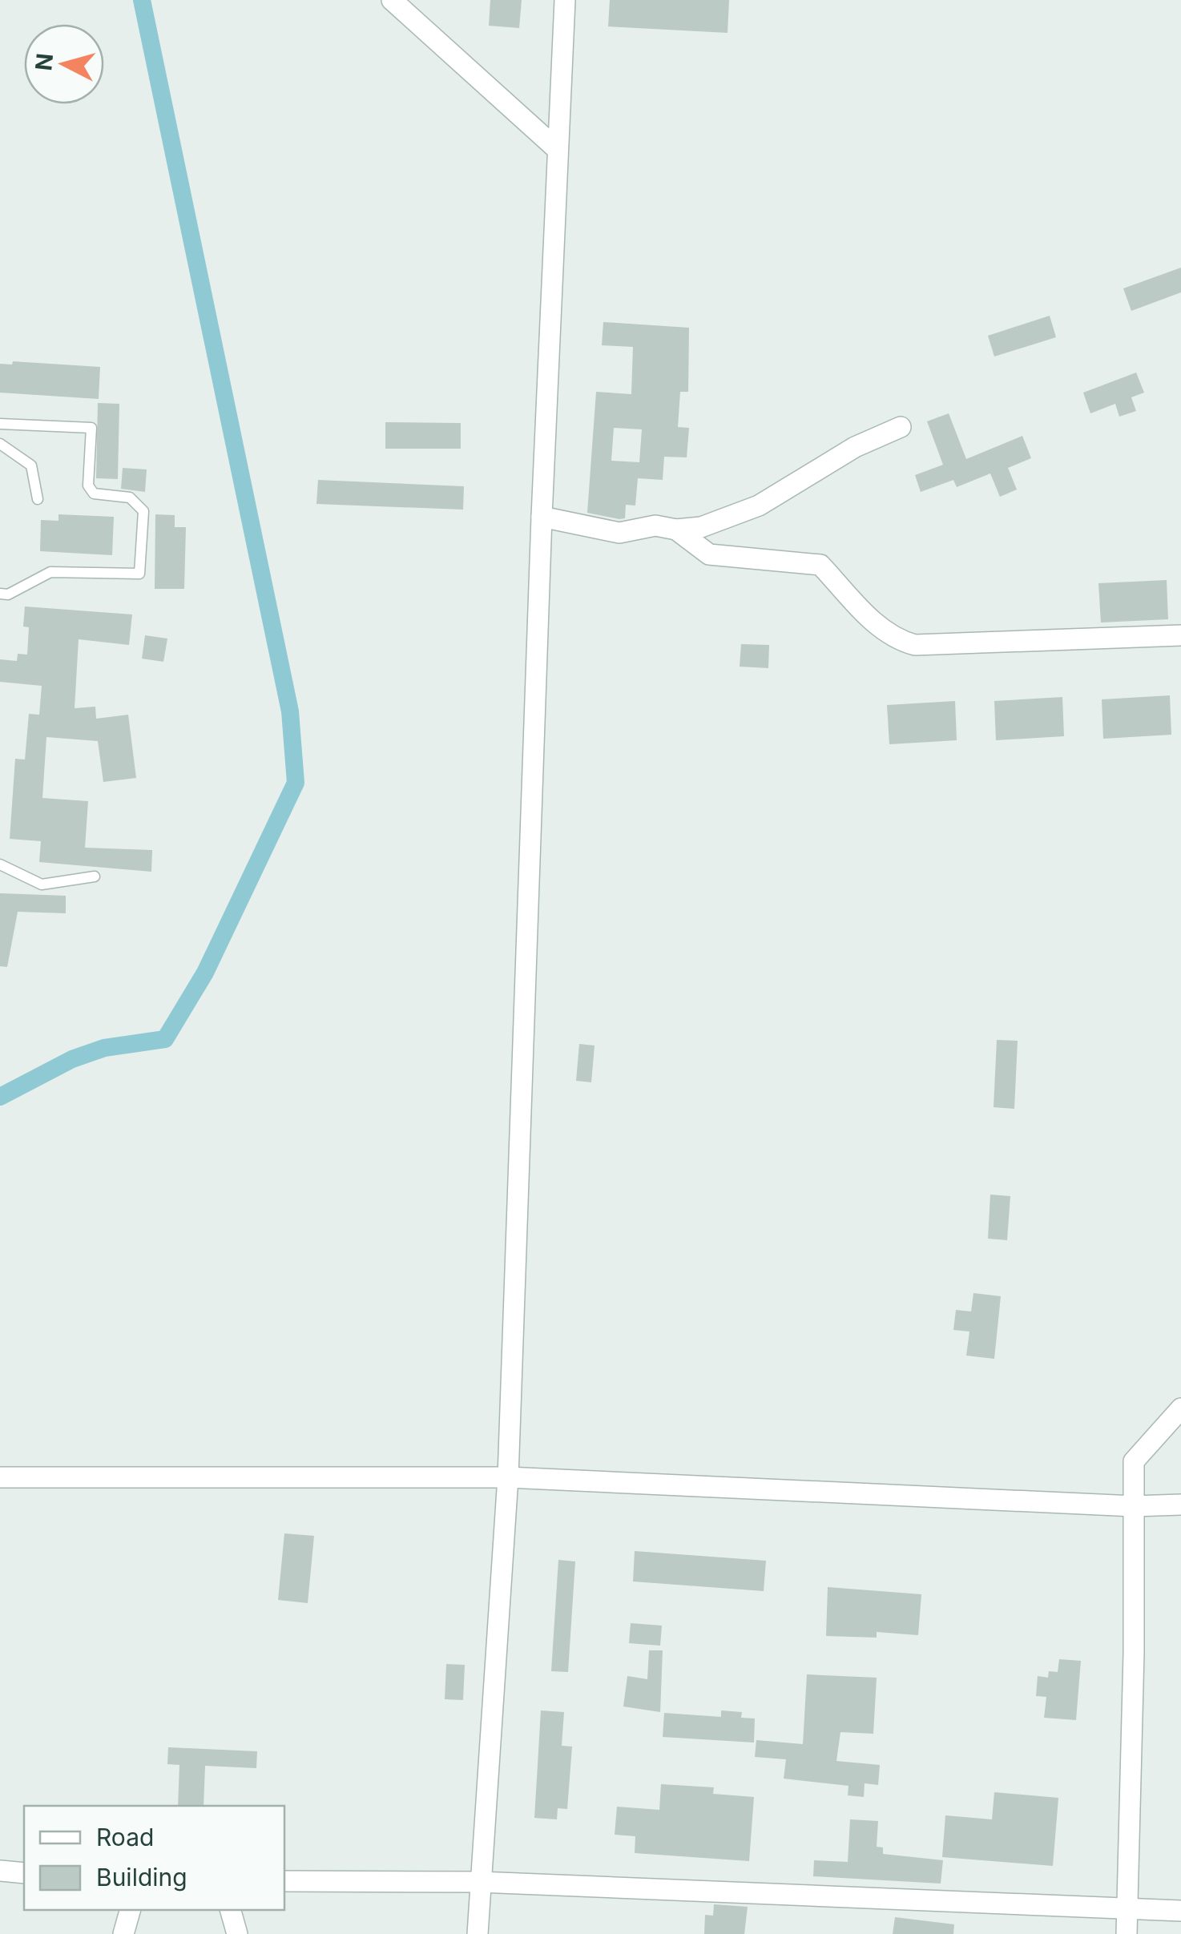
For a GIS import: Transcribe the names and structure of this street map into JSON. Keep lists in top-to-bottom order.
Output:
{
  "legend": ["Road", "Building"],
  "north": "left"
}
